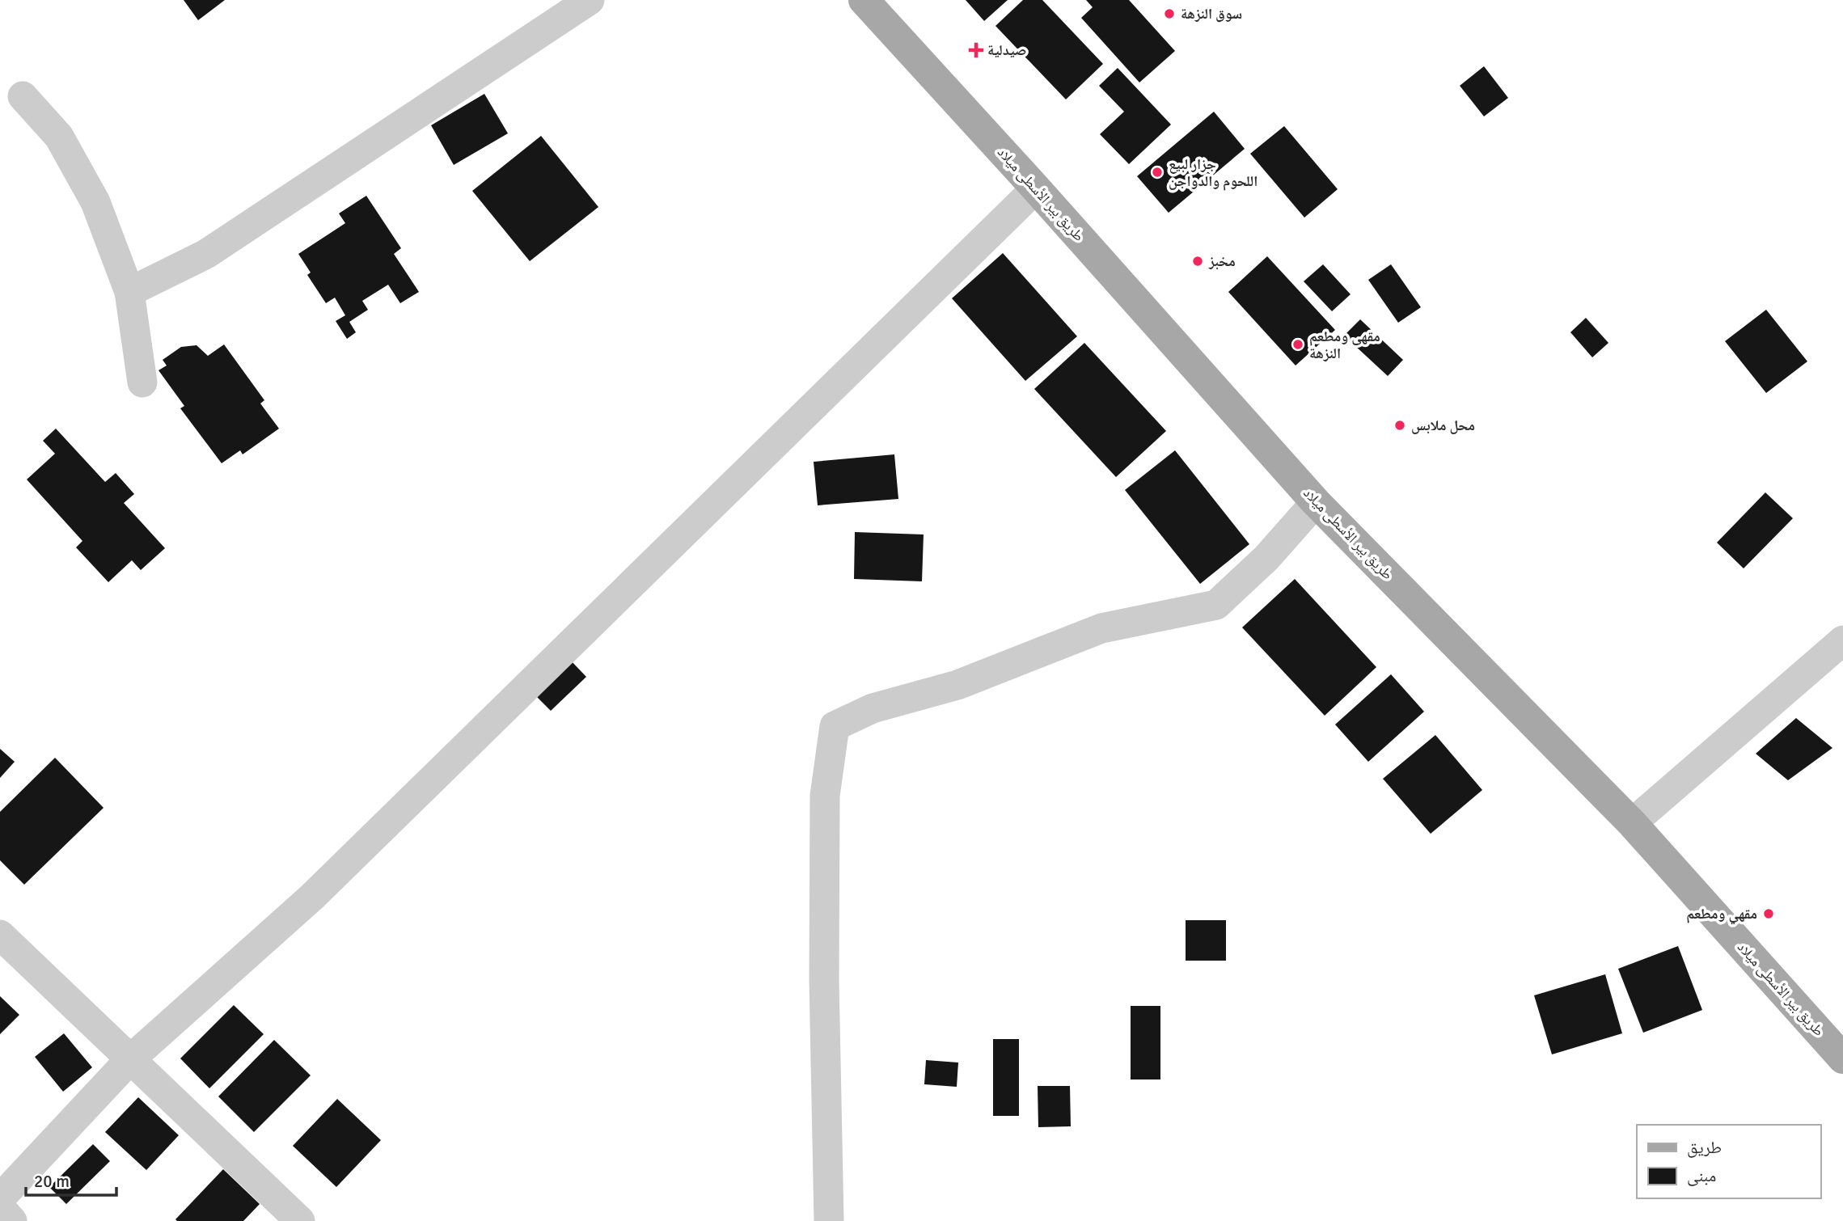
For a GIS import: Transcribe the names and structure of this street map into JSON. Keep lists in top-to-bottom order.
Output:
{
  "streets": {
    "main road": ["طريق بير الأسطى ميلاد"]
  },
  "places": {
    "other": [
      "سوق النزهة",
      "جزار لبيع اللحوم والدواجن",
      "مخبز",
      "مقهى ومطعم النزهة",
      "محل ملابس",
      "مقهي ومطعم"
    ],
    "health": ["صيدلية"]
  },
  "legend": ["طريق", "مبنى"],
  "scale_bar": "20 m"
}
